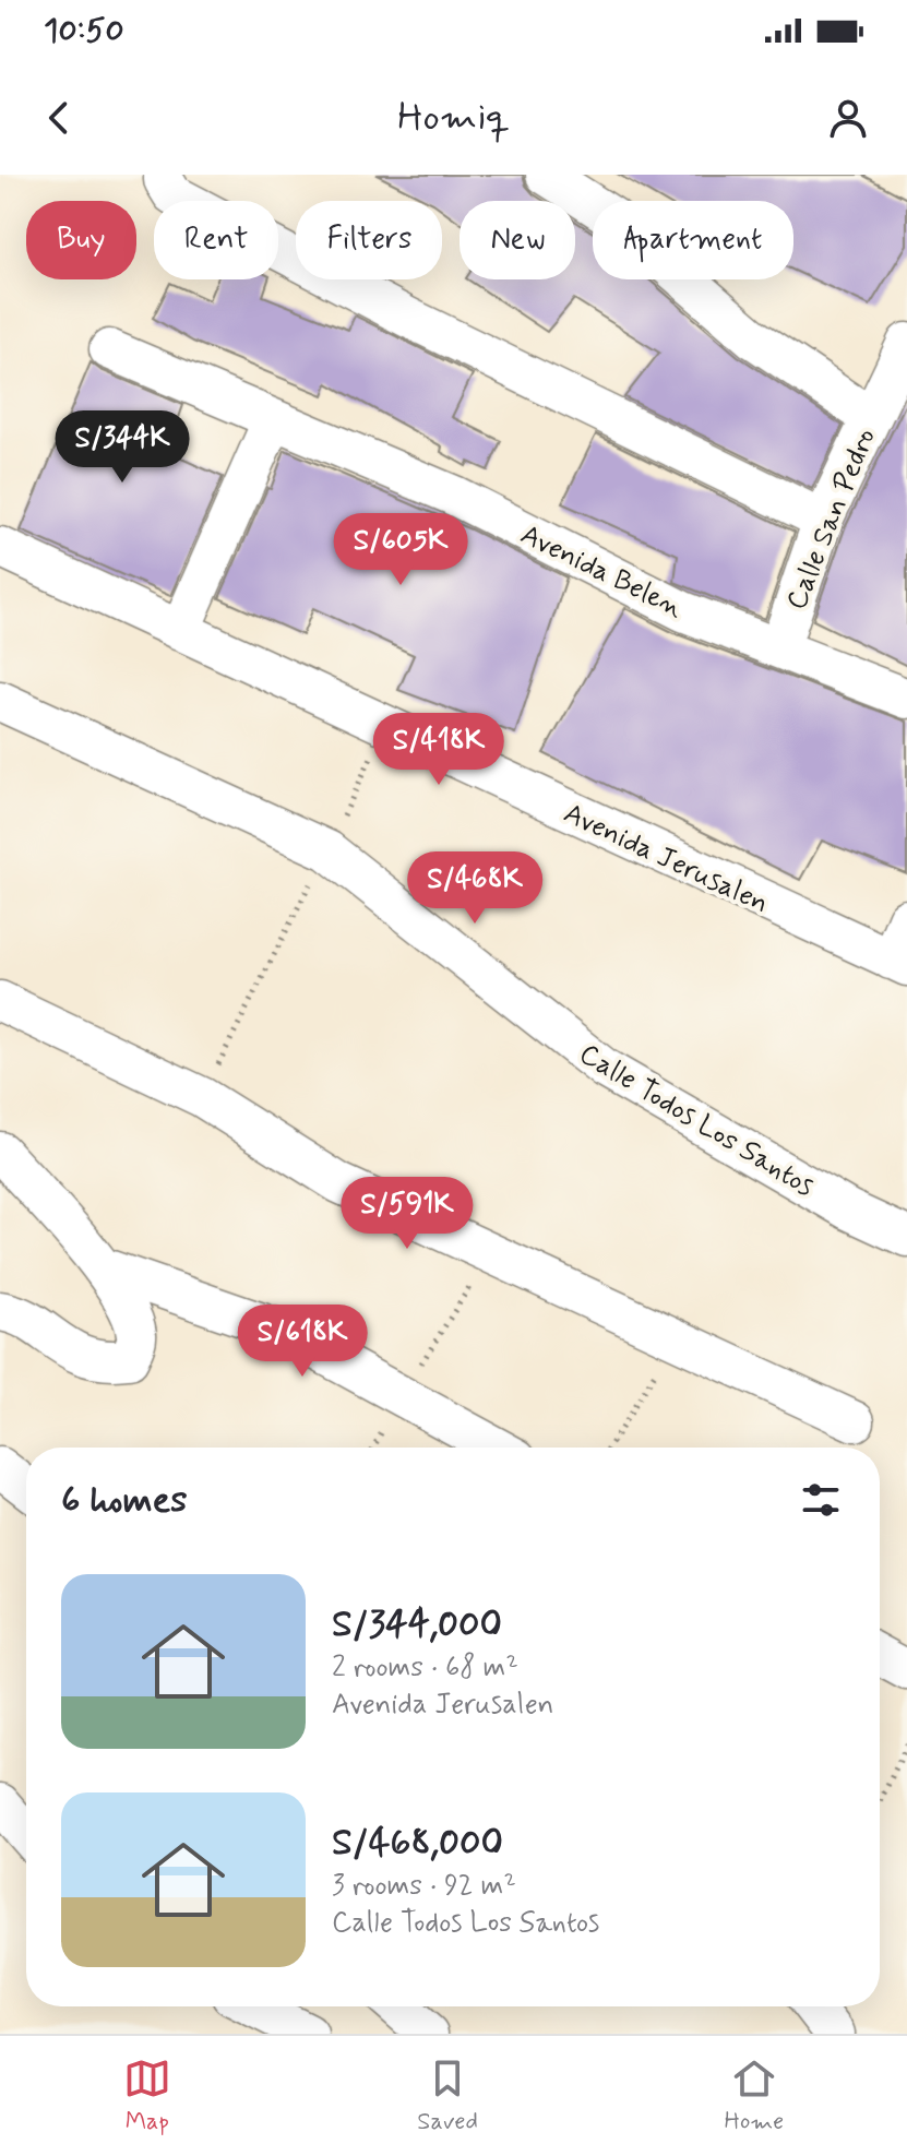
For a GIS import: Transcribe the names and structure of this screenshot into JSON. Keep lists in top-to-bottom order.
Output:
{
  "streets": {
    "street": [
      "Calle San Pedro",
      "Avenida Belen",
      "Avenida Jerusalen",
      "Calle Todos Los Santos"
    ]
  },
  "crossings": [
    ["Calle San Pedro", "Avenida Belen"]
  ],
  "page": {
    "status": "10:50",
    "header": "Homiq",
    "chip": [
      "Buy",
      "Rent",
      "Filters",
      "New",
      "Apartment"
    ],
    "price": [
      "S/344K",
      "S/605K",
      "S/418K",
      "S/468K",
      "S/591K",
      "S/618K"
    ],
    "heading": "6 homes",
    "list": [
      {
        "name": "S/344,000",
        "note": "2 rooms · 68 m² · Avenida Jerusalen"
      },
      {
        "name": "S/468,000",
        "note": "3 rooms · 92 m² · Calle Todos Los Santos"
      }
    ],
    "tabs": ["Map", "Saved", "Home"]
  }
}
